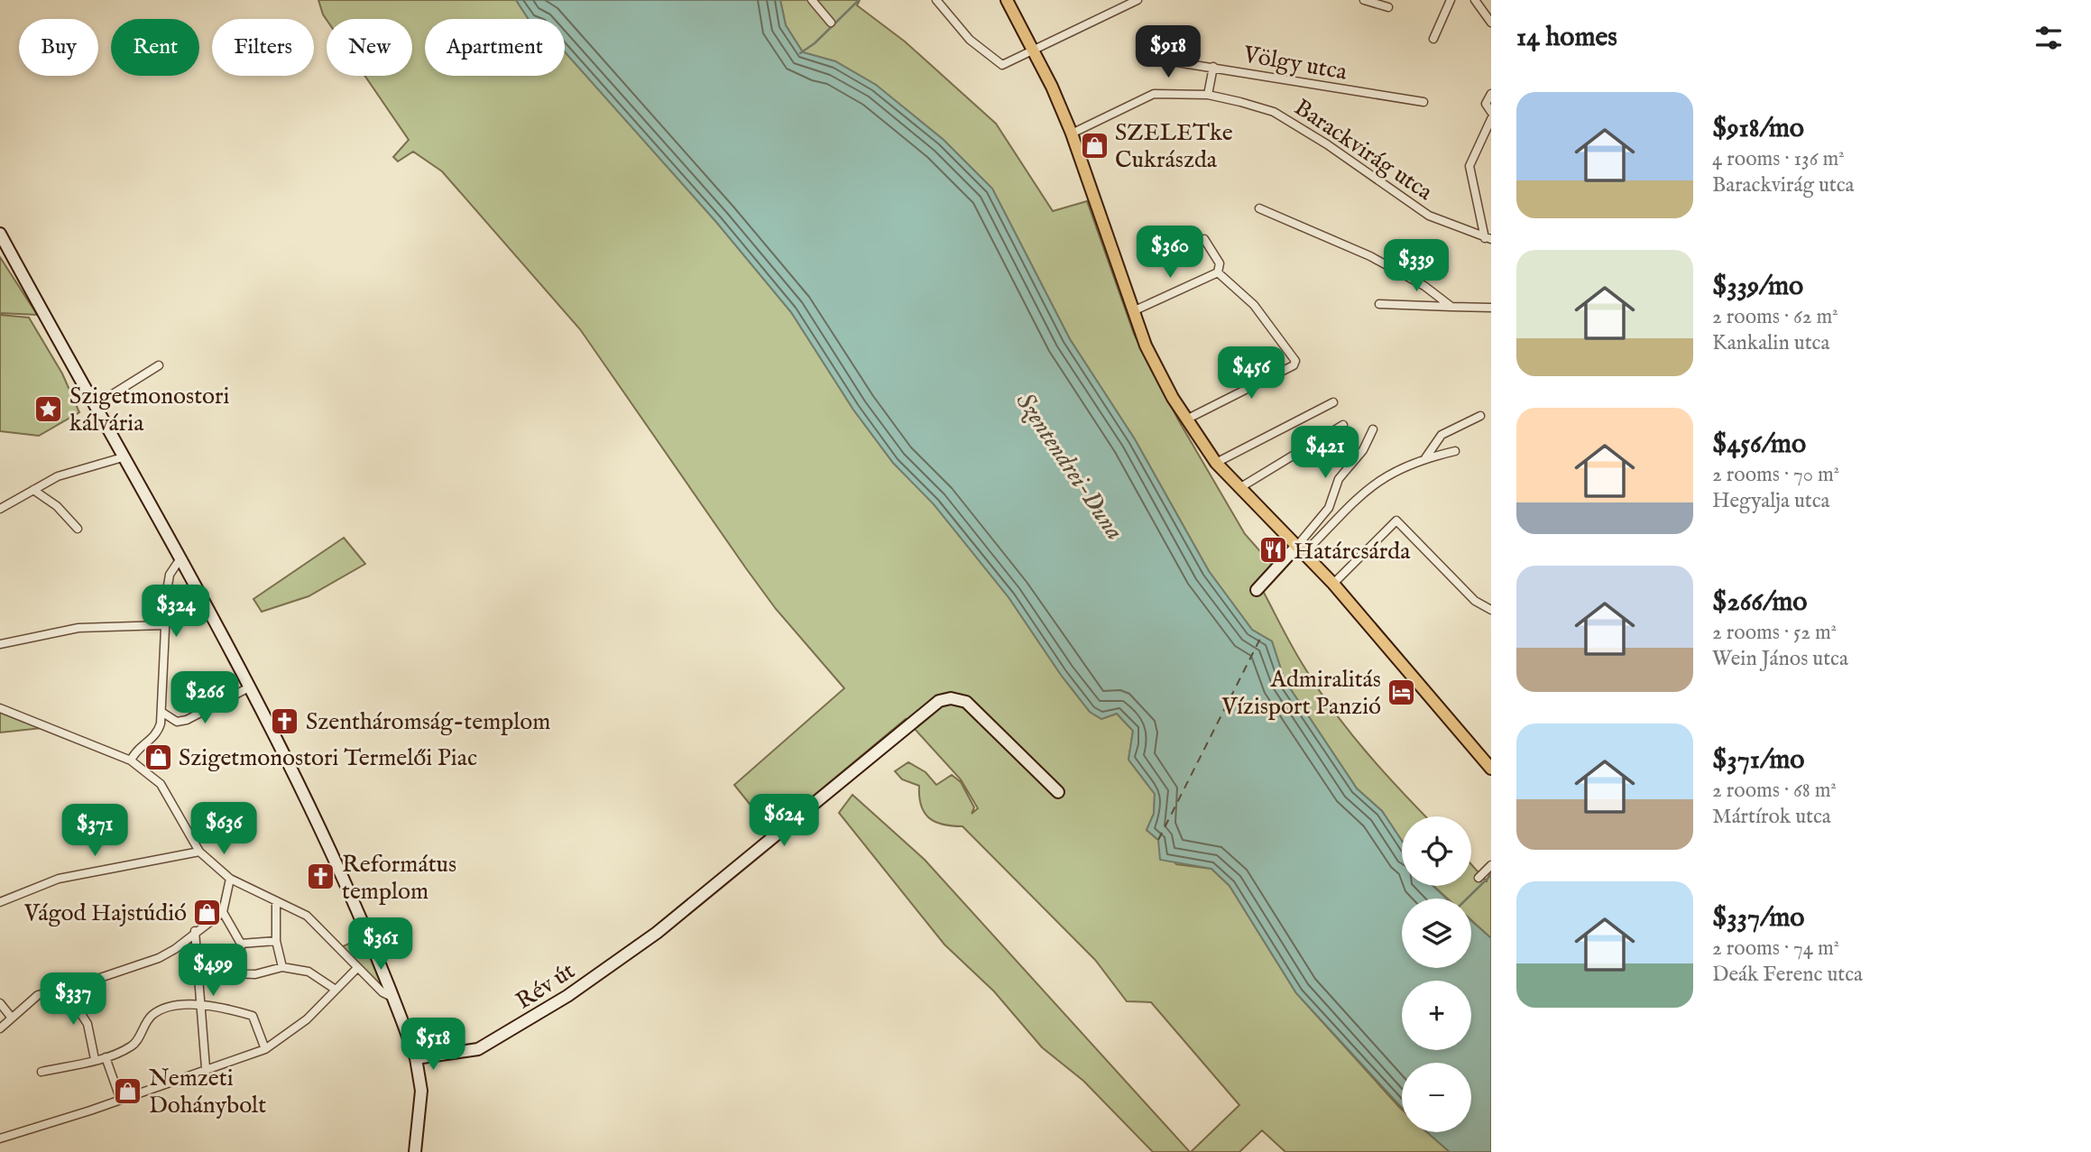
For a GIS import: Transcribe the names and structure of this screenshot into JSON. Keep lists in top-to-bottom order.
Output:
{
  "streets": {
    "main road": ["Rév út"],
    "street": ["Völgy utca", "Barackvirág utca"]
  },
  "water": ["Szentendrei-Duna"],
  "places": {
    "shop": [
      "SZELETke Cukrászda",
      "Szigetmonostori Termelői Piac",
      "Vágod Hajstúdió",
      "Nemzeti Dohánybolt"
    ],
    "place": ["Szigetmonostori kálvária"],
    "restaurant": ["Határcsárda"],
    "hotel": ["Admiralitás Vízisport Panzió"],
    "church": ["Szentháromság-templom", "Református templom"]
  },
  "page": {
    "heading": "14 homes",
    "chip": [
      "Buy",
      "Rent",
      "Filters",
      "New",
      "Apartment"
    ],
    "price": [
      "$918",
      "$360",
      "$339",
      "$456",
      "$421",
      "$324",
      "$266",
      "$624",
      "$636",
      "$371",
      "$361",
      "$499",
      "$337",
      "$518"
    ],
    "list": [
      {
        "name": "$918/mo",
        "note": "4 rooms · 136 m² · Barackvirág utca"
      },
      {
        "name": "$339/mo",
        "note": "2 rooms · 62 m² · Kankalin utca"
      },
      {
        "name": "$456/mo",
        "note": "2 rooms · 70 m² · Hegyalja utca"
      },
      {
        "name": "$266/mo",
        "note": "2 rooms · 52 m² · Wein János utca"
      },
      {
        "name": "$371/mo",
        "note": "2 rooms · 68 m² · Mártírok utca"
      },
      {
        "name": "$337/mo",
        "note": "2 rooms · 74 m² · Deák Ferenc utca"
      }
    ],
    "map_buttons": ["+", "−"]
  }
}
